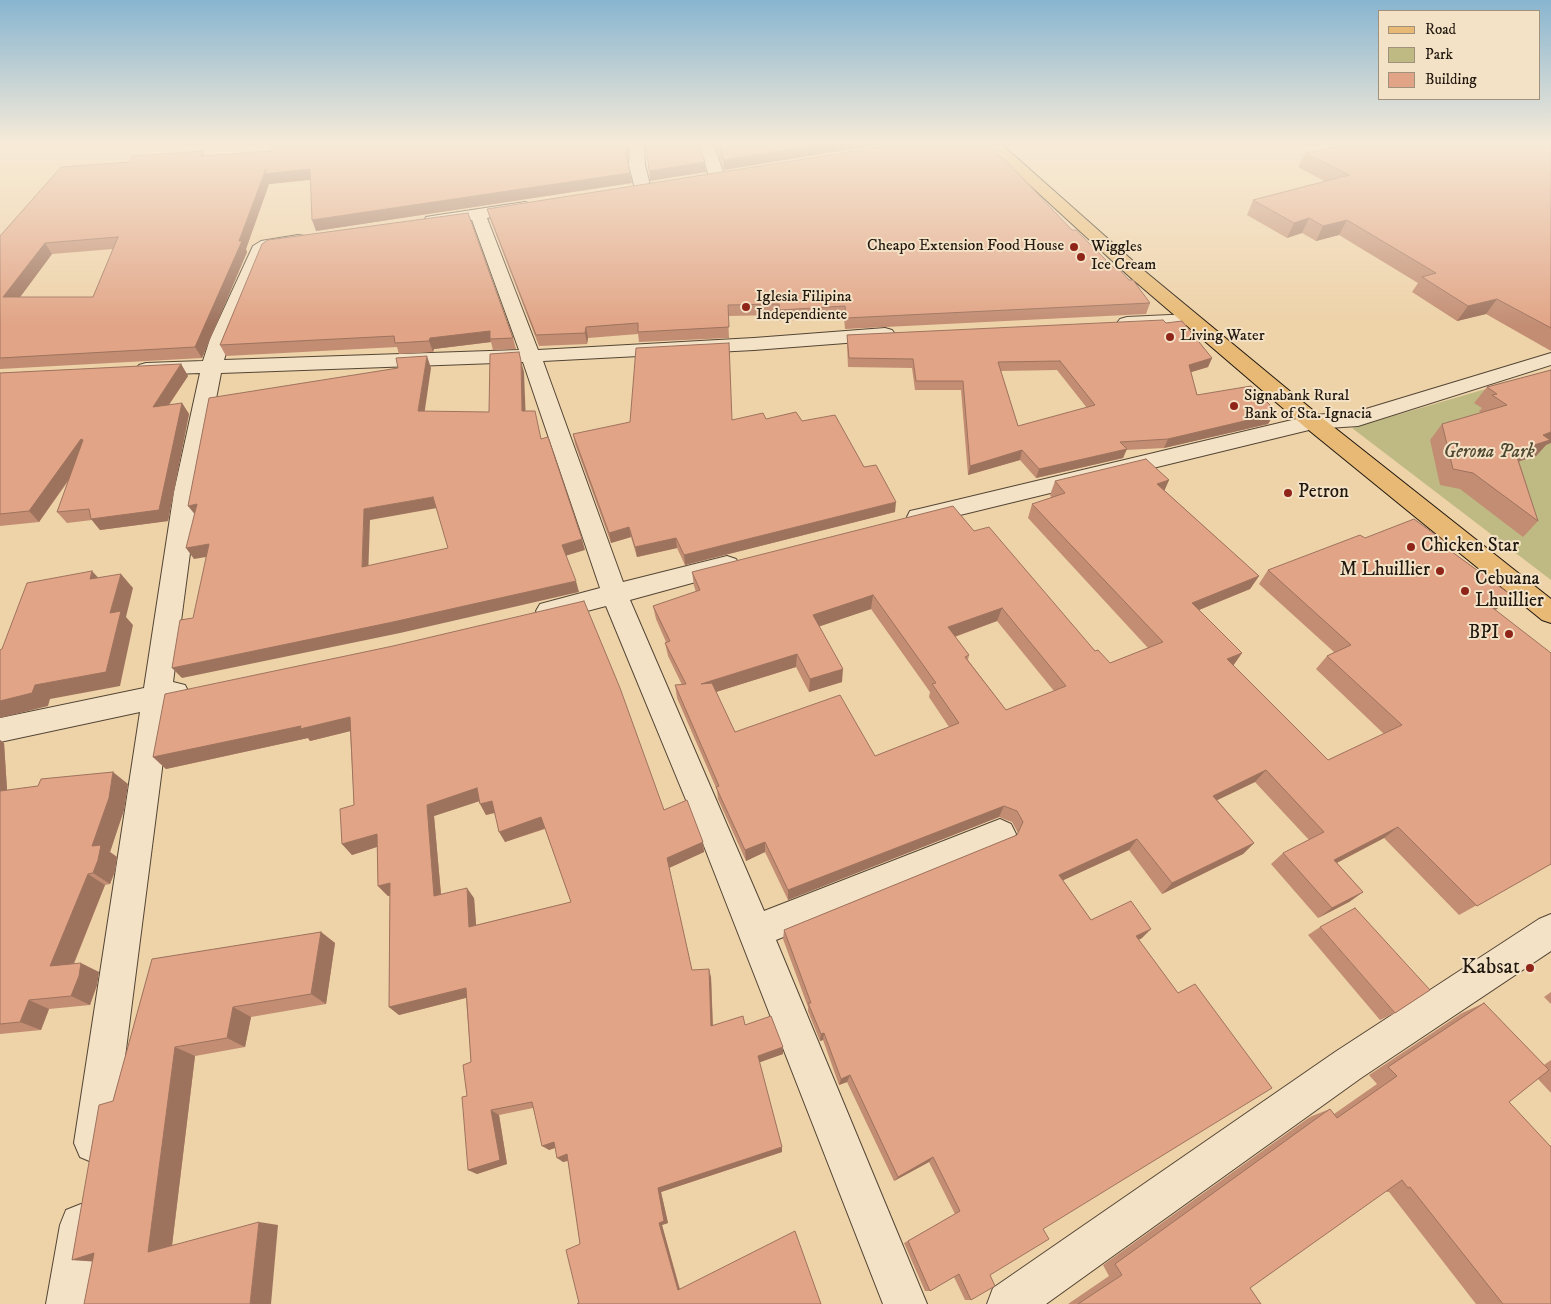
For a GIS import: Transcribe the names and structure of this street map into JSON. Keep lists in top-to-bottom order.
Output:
{
  "parks": ["Gerona Park"],
  "places": [
    "Cheapo Extension Food House",
    "Wiggles Ice Cream",
    "Iglesia Filipina Independiente",
    "Living Water",
    "Signabank Rural Bank of Sta. Ignacia",
    "Petron",
    "Chicken Star",
    "M Lhuillier",
    "Cebuana Lhuillier",
    "BPI",
    "Kabsat"
  ],
  "legend": ["Road", "Park", "Building"]
}
